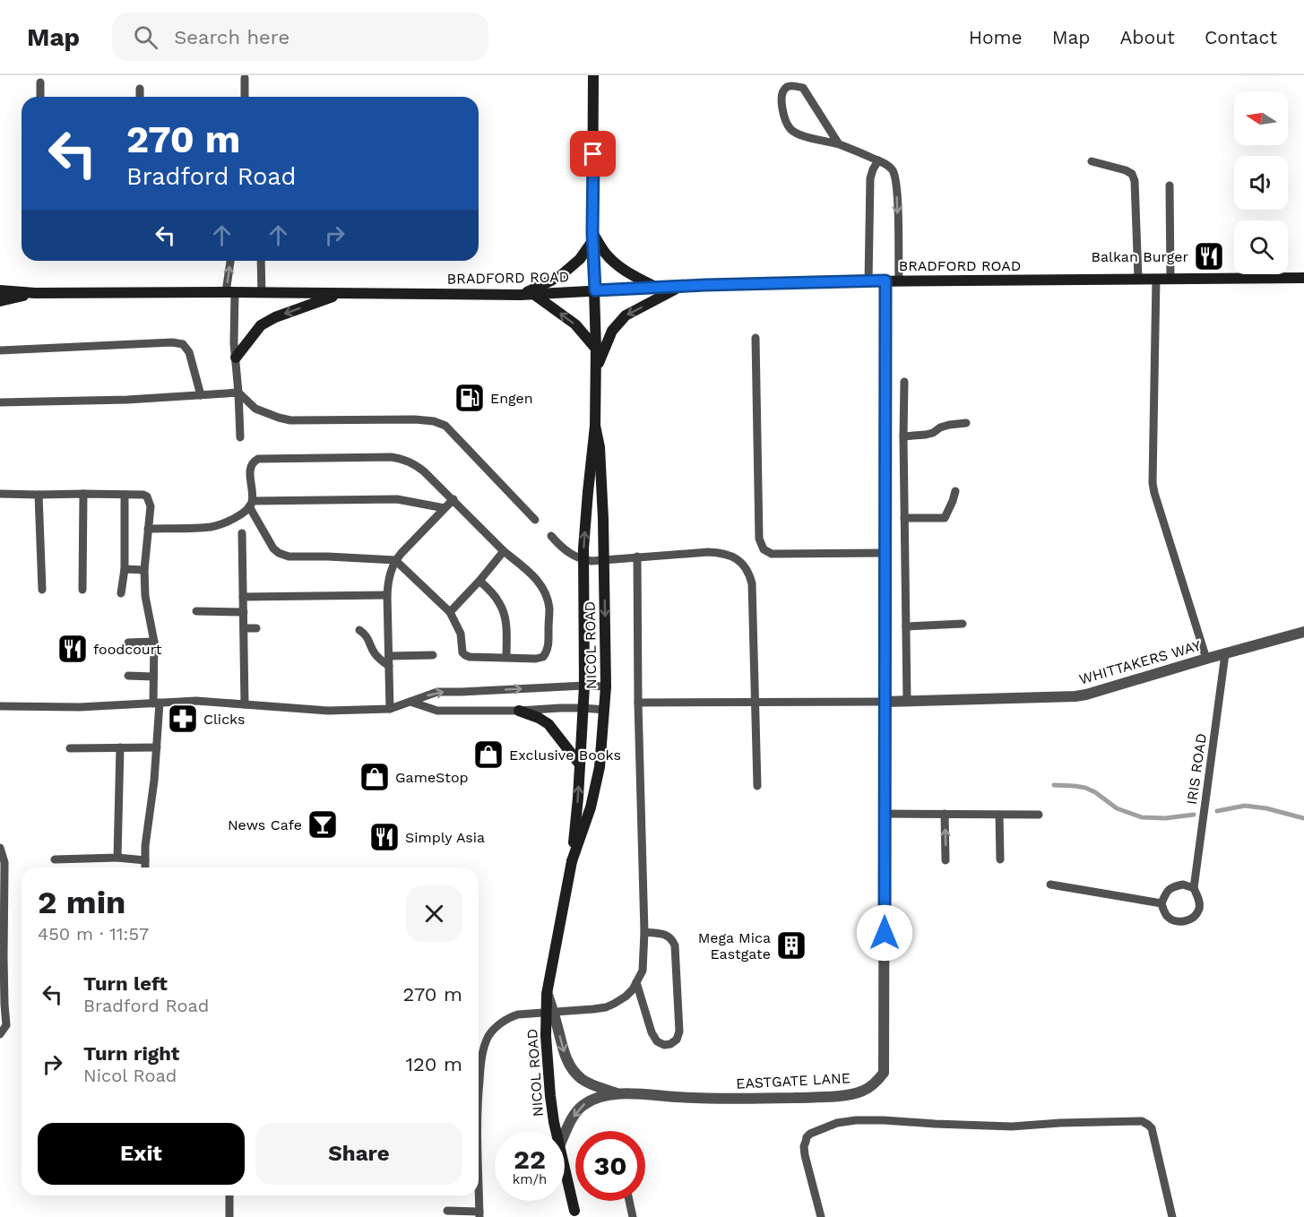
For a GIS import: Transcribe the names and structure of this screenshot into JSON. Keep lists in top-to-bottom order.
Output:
{
  "streets": {
    "main road": ["BRADFORD ROAD", "NICOL ROAD"],
    "street": ["WHITTAKERS WAY", "EASTGATE LANE"],
    "lane": ["IRIS ROAD"]
  },
  "crossings": [
    ["BRADFORD ROAD", "NICOL ROAD"],
    ["BRADFORD ROAD", "EASTGATE LANE"],
    ["NICOL ROAD", "EASTGATE LANE"],
    ["WHITTAKERS WAY", "IRIS ROAD"],
    ["WHITTAKERS WAY", "EASTGATE LANE"]
  ],
  "places": {
    "restaurant": ["Balkan Burger", "foodcourt", "Simply Asia"],
    "fuel station": ["Engen"],
    "pharmacy": ["Clicks"],
    "shop": ["Exclusive Books", "GameStop"],
    "bar": ["News Cafe"],
    "building": ["Mega Mica Eastgate"]
  },
  "north": "left",
  "page": {
    "header": "Map",
    "search": "Search here",
    "nav": [
      "Home",
      "Map",
      "About",
      "Contact"
    ],
    "turn": ["270 m", "Bradford Road"],
    "heading": ["2 min", "450 m · 11:57"],
    "list": [
      {
        "name": "Turn left",
        "note": "Bradford Road",
        "value": "270 m"
      },
      {
        "name": "Turn right",
        "note": "Nicol Road",
        "value": "120 m"
      }
    ],
    "buttons": ["Exit", "Share"],
    "speed": "22 km/h",
    "limit": "30"
  }
}
